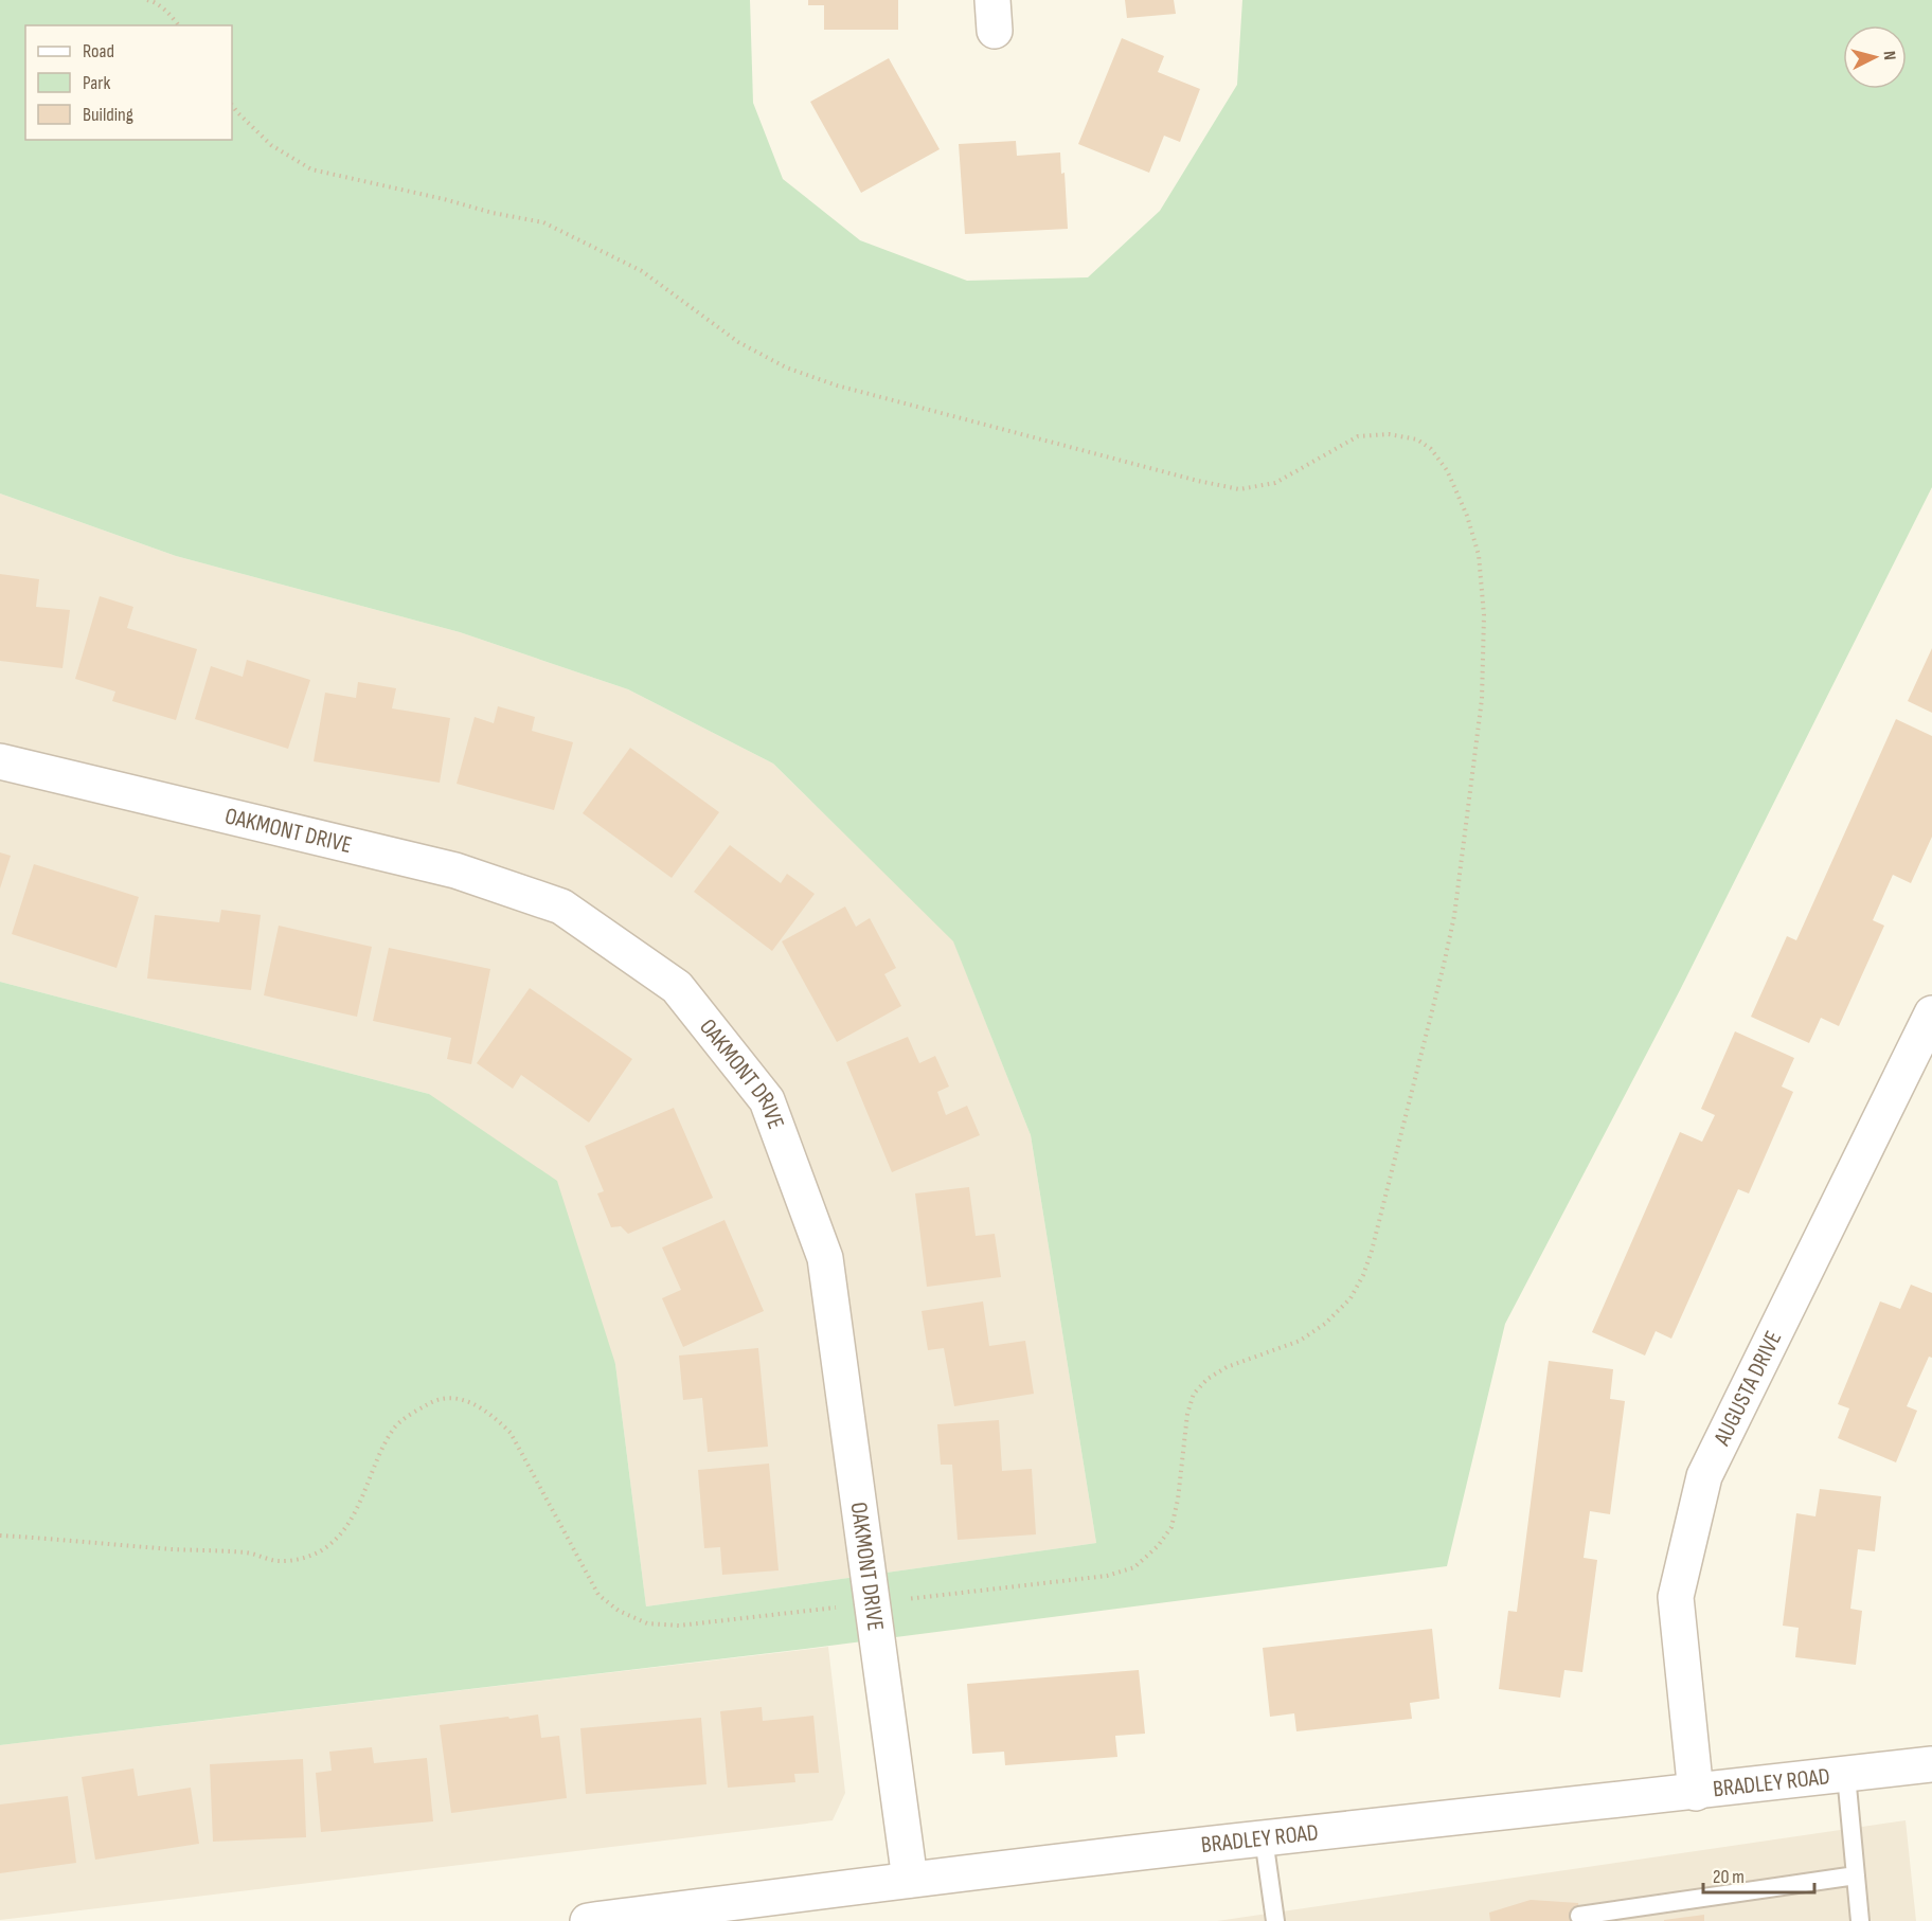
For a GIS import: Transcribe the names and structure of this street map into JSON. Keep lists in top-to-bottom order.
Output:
{
  "streets": {
    "street": ["OAKMONT DRIVE", "AUGUSTA DRIVE", "BRADLEY ROAD"]
  },
  "crossings": [
    ["OAKMONT DRIVE", "BRADLEY ROAD"],
    ["AUGUSTA DRIVE", "BRADLEY ROAD"]
  ],
  "legend": ["Road", "Park", "Building"],
  "scale_bar": "20 m",
  "north": "right"
}
